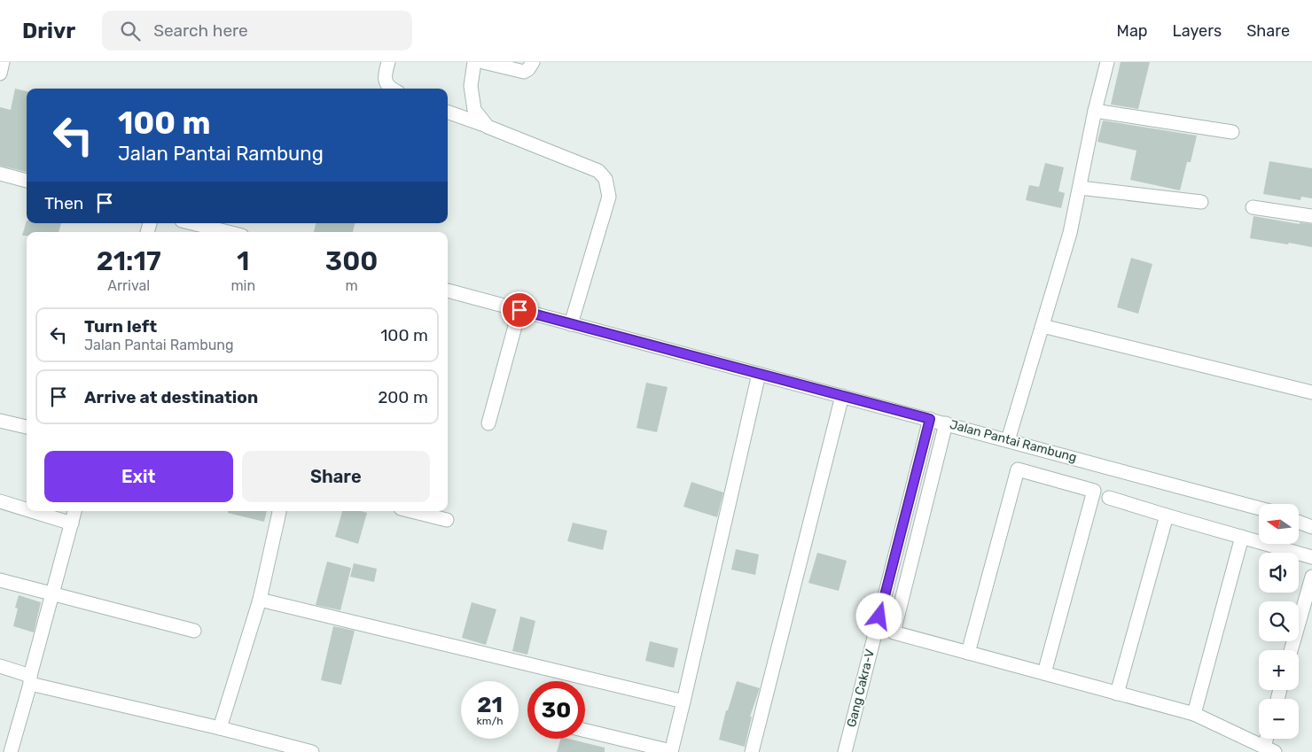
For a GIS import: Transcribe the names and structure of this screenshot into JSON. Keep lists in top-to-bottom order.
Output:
{
  "streets": {
    "street": ["Jalan Pantai Rambung", "Gang Cakra-V"]
  },
  "crossings": [
    ["Jalan Pantai Rambung", "Gang Cakra-V"]
  ],
  "north": "left",
  "page": {
    "header": "Drivr",
    "search": "Search here",
    "nav": ["Map", "Layers", "Share"],
    "turn": ["100 m", "Jalan Pantai Rambung"],
    "then": "Then",
    "eta": [
      "21:17",
      "Arrival",
      "1",
      "min",
      "300",
      "m"
    ],
    "list": [
      {
        "name": "Turn left",
        "note": "Jalan Pantai Rambung",
        "value": "100 m"
      },
      {
        "name": "Arrive at destination",
        "value": "200 m"
      }
    ],
    "buttons": ["Exit", "Share"],
    "map_buttons": ["+", "−"],
    "speed": "21 km/h",
    "limit": "30"
  }
}
